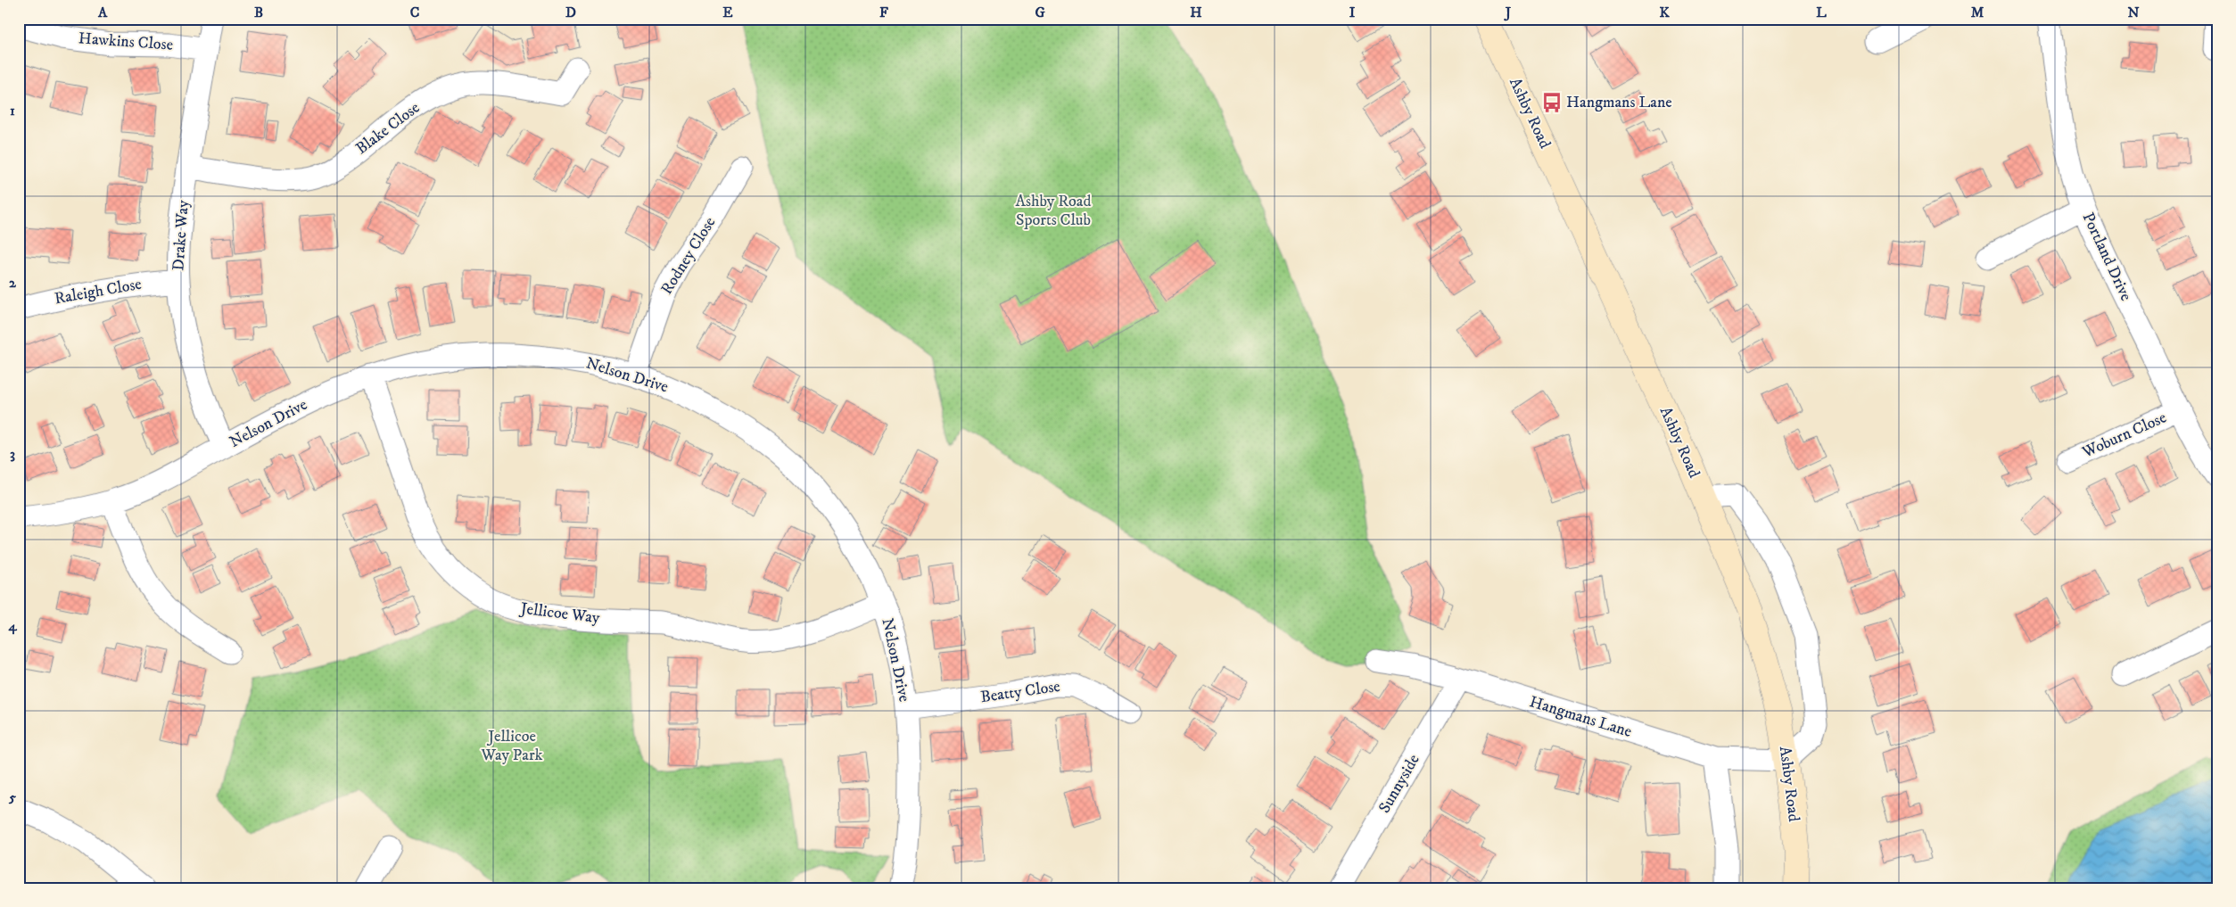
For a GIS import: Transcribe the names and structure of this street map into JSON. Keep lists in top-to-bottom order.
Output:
{
  "streets": {
    "main road": ["Ashby Road"],
    "street": [
      "Hawkins Close",
      "Blake Close",
      "Drake Way",
      "Rodney Close",
      "Portland Drive",
      "Raleigh Close",
      "Nelson Drive",
      "Woburn Close",
      "Jellicoe Way",
      "Beatty Close",
      "Hangmans Lane",
      "Sunnyside"
    ]
  },
  "crossings": [
    ["Hawkins Close", "Drake Way"],
    ["Ashby Road", "Hangmans Lane"],
    ["Blake Close", "Drake Way"],
    ["Drake Way", "Raleigh Close"],
    ["Drake Way", "Nelson Drive"],
    ["Rodney Close", "Nelson Drive"],
    ["Portland Drive", "Woburn Close"],
    ["Nelson Drive", "Jellicoe Way"],
    ["Nelson Drive", "Beatty Close"],
    ["Hangmans Lane", "Sunnyside"]
  ],
  "parks": ["Ashby Road Sports Club", "Jellicoe Way Park"],
  "places": {
    "bus stop": ["Hangmans Lane"]
  },
  "grid": {
    "columns": [
      "A",
      "B",
      "C",
      "D",
      "E",
      "F",
      "G",
      "H",
      "I",
      "J",
      "K",
      "L",
      "M",
      "N"
    ],
    "rows": [
      "1",
      "2",
      "3",
      "4",
      "5"
    ]
  }
}
